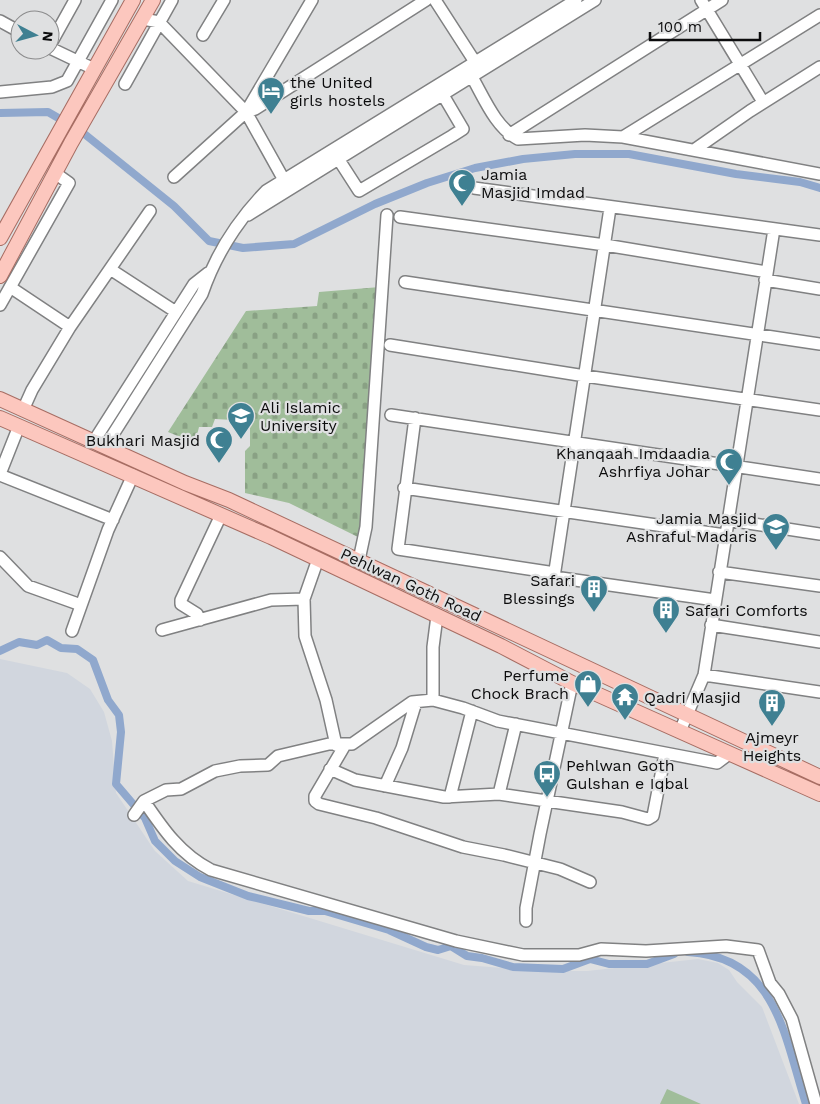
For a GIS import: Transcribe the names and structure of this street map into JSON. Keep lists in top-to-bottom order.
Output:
{
  "streets": {
    "main road": ["Pehlwan Goth Road"]
  },
  "places": {
    "hotel": ["the United girls hostels"],
    "mosque": ["Jamia Masjid Imdad", "Bukhari Masjid", "Khanqaah Imdaadia Ashrfiya Johar"],
    "school or university": ["Ali Islamic University", "Jamia Masjid Ashraful Madaris"],
    "building": ["Safari Blessings", "Safari Comforts", "Ajmeyr Heights"],
    "shop": ["Perfume Chock Brach"],
    "temple": ["Qadri Masjid"],
    "bus stop": ["Pehlwan Goth Gulshan e Iqbal"]
  },
  "scale_bar": "100 m",
  "north": "right"
}
